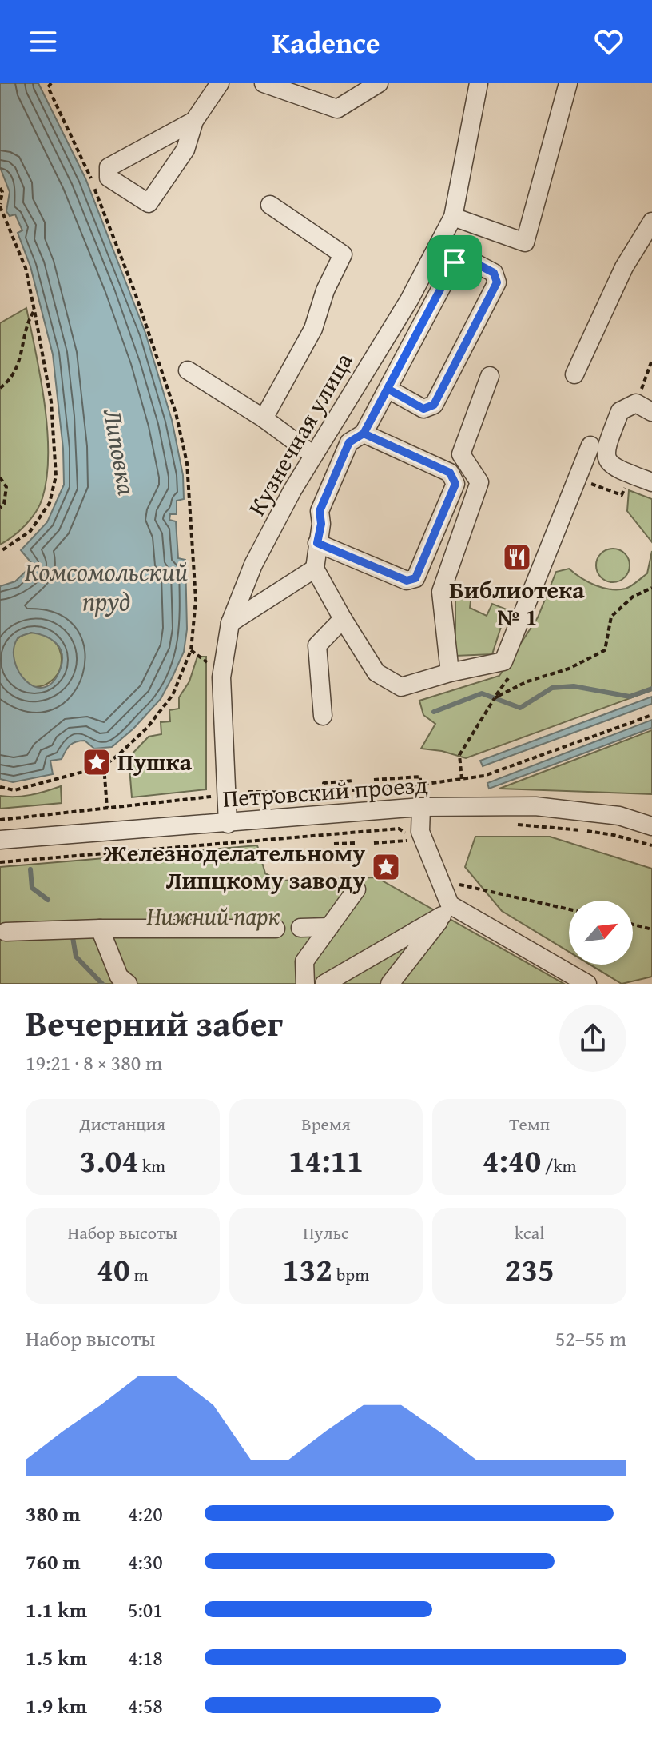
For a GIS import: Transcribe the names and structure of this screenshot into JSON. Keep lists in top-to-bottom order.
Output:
{
  "streets": {
    "street": ["Кузнечная улица", "Петровский проезд"]
  },
  "crossings": [
    ["Кузнечная улица", "Петровский проезд"]
  ],
  "water": ["Липовка", "Комсомольский пруд"],
  "parks": ["Нижний парк"],
  "places": {
    "restaurant": ["Библиотека № 1"],
    "place": ["Пушка", "Железноделательному Липцкому заводу"]
  },
  "north": "top right",
  "page": {
    "header": "Kadence",
    "heading": ["Вечерний забег", "19:21 · 8 × 380 m"],
    "stats": [
      ["Дистанция", "3.04 km"],
      ["Время", "14:11"],
      ["Темп", "4:40 /km"],
      ["Набор высоты", "40 m"],
      ["Пульс", "132 bpm"],
      ["kcal", "235"]
    ],
    "chart": ["Набор высоты", "52–55 m"],
    "list": [
      {
        "name": "380 m",
        "note": "4:20"
      },
      {
        "name": "760 m",
        "note": "4:30"
      },
      {
        "name": "1.1 km",
        "note": "5:01"
      },
      {
        "name": "1.5 km",
        "note": "4:18"
      },
      {
        "name": "1.9 km",
        "note": "4:58"
      }
    ]
  }
}
